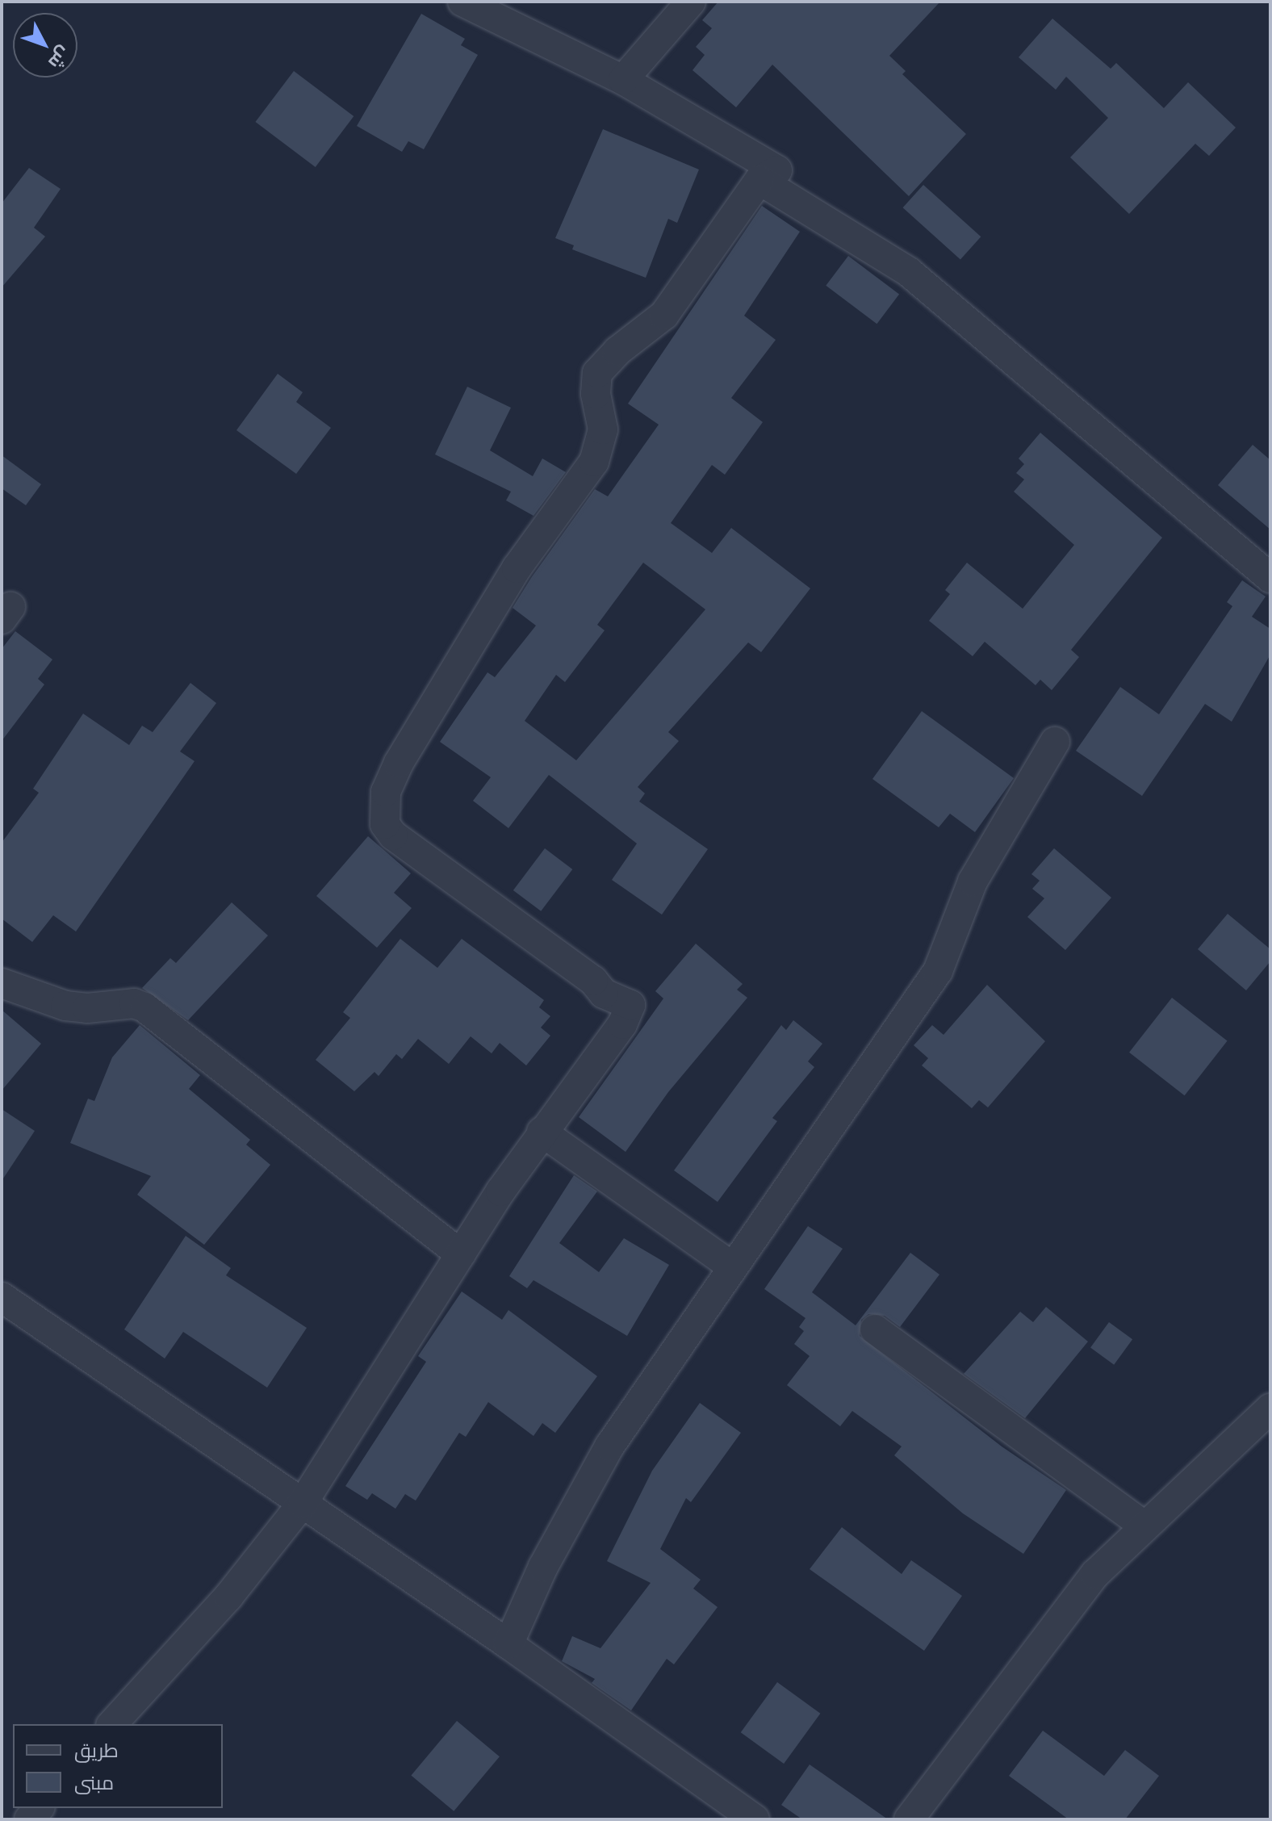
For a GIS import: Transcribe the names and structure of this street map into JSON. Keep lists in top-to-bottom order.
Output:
{
  "legend": ["طريق", "مبنى"],
  "north": "bottom right"
}
